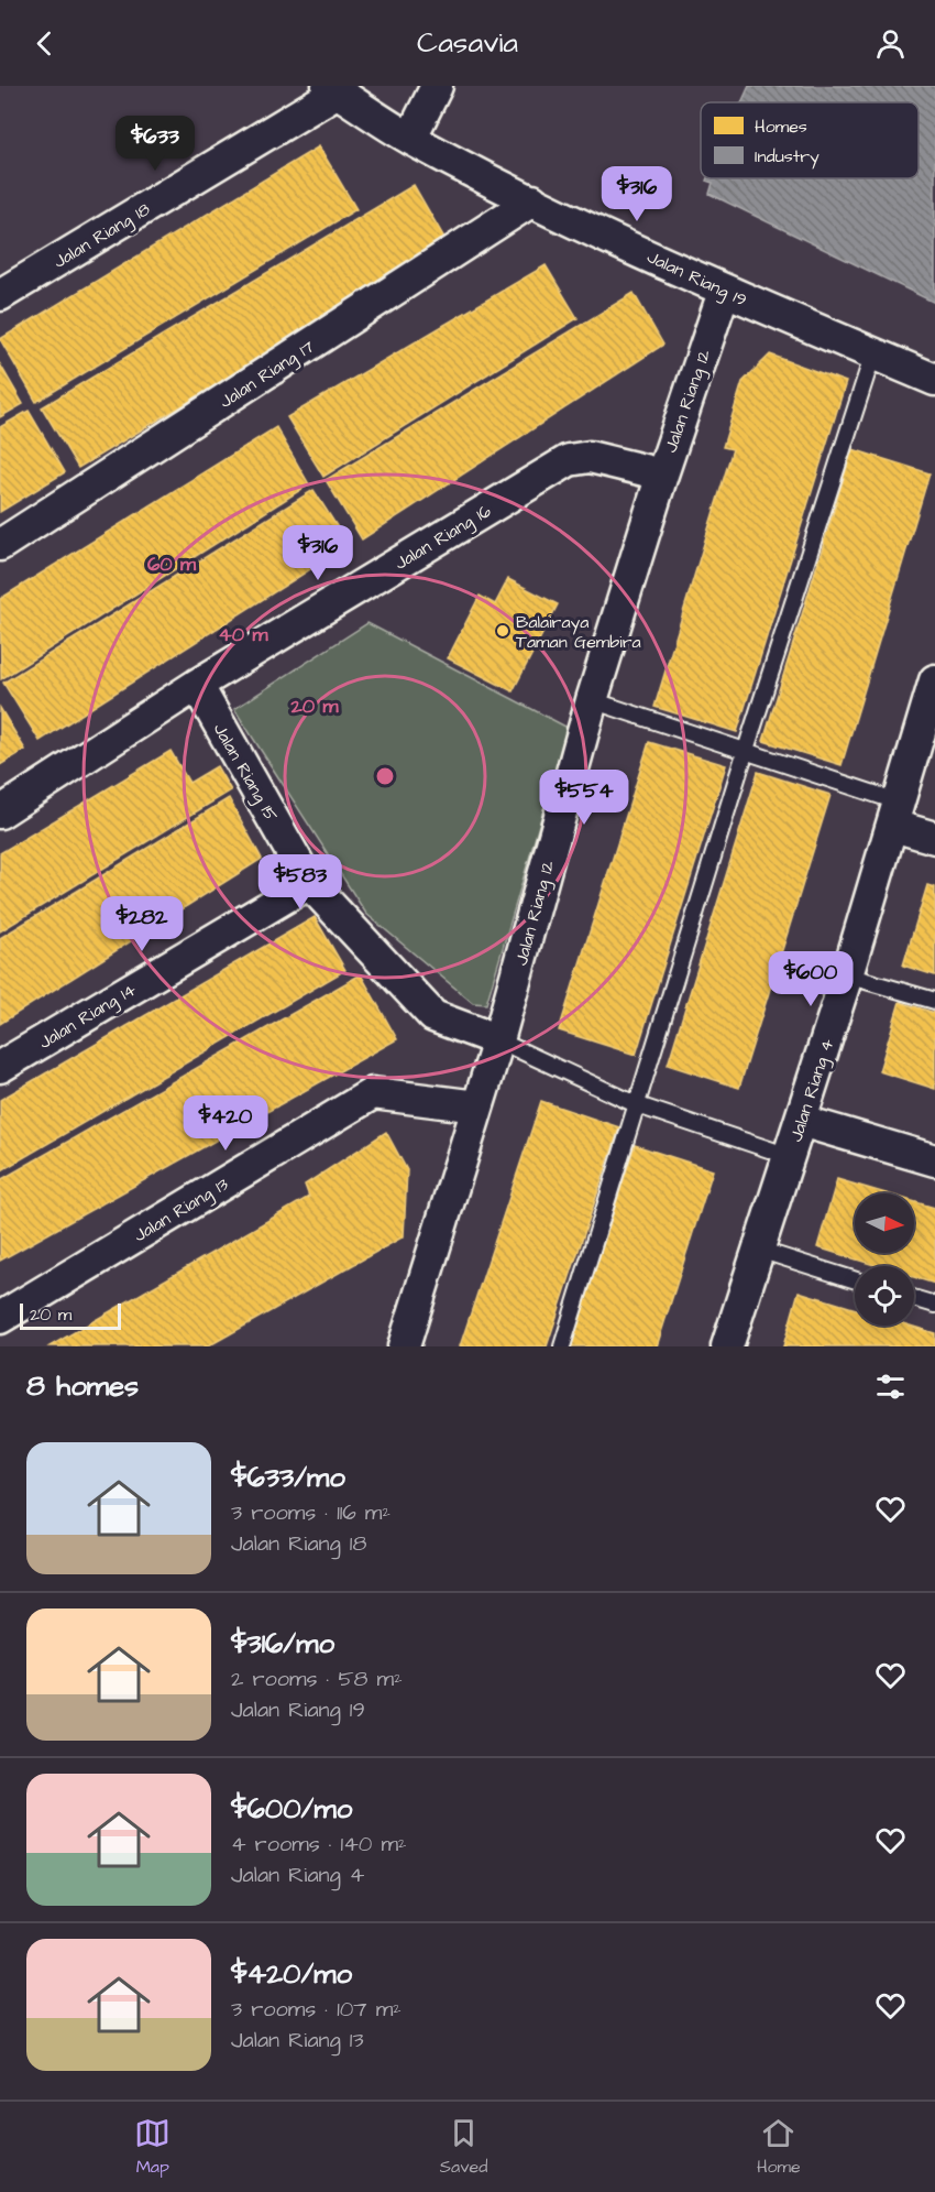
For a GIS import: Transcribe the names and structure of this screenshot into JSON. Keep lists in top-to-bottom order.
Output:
{
  "streets": {
    "street": [
      "Jalan Riang 18",
      "Jalan Riang 19",
      "Jalan Riang 17",
      "Jalan Riang 12",
      "Jalan Riang 16",
      "Jalan Riang 15",
      "Jalan Riang 14",
      "Jalan Riang 4",
      "Jalan Riang 13"
    ]
  },
  "crossings": [
    ["Jalan Riang 18", "Jalan Riang 19"],
    ["Jalan Riang 19", "Jalan Riang 17"],
    ["Jalan Riang 19", "Jalan Riang 12"],
    ["Jalan Riang 12", "Jalan Riang 16"],
    ["Jalan Riang 12", "Jalan Riang 15"],
    ["Jalan Riang 12", "Jalan Riang 13"],
    ["Jalan Riang 16", "Jalan Riang 15"],
    ["Jalan Riang 15", "Jalan Riang 14"]
  ],
  "places": ["Balairaya Taman Gembira"],
  "legend": ["Homes", "Industry"],
  "scale_bar": "20 m",
  "north": "right",
  "page": {
    "header": "Casavia",
    "price": [
      "$633",
      "$316",
      "$316",
      "$554",
      "$583",
      "$282",
      "$600",
      "$420"
    ],
    "scale": "20 m",
    "heading": "8 homes",
    "list": [
      {
        "name": "$633/mo",
        "note": "3 rooms · 116 m² · Jalan Riang 18"
      },
      {
        "name": "$316/mo",
        "note": "2 rooms · 58 m² · Jalan Riang 19"
      },
      {
        "name": "$600/mo",
        "note": "4 rooms · 140 m² · Jalan Riang 4"
      },
      {
        "name": "$420/mo",
        "note": "3 rooms · 107 m² · Jalan Riang 13"
      }
    ],
    "tabs": ["Map", "Saved", "Home"]
  },
  "rings": ["60 m", "40 m", "20 m"]
}
